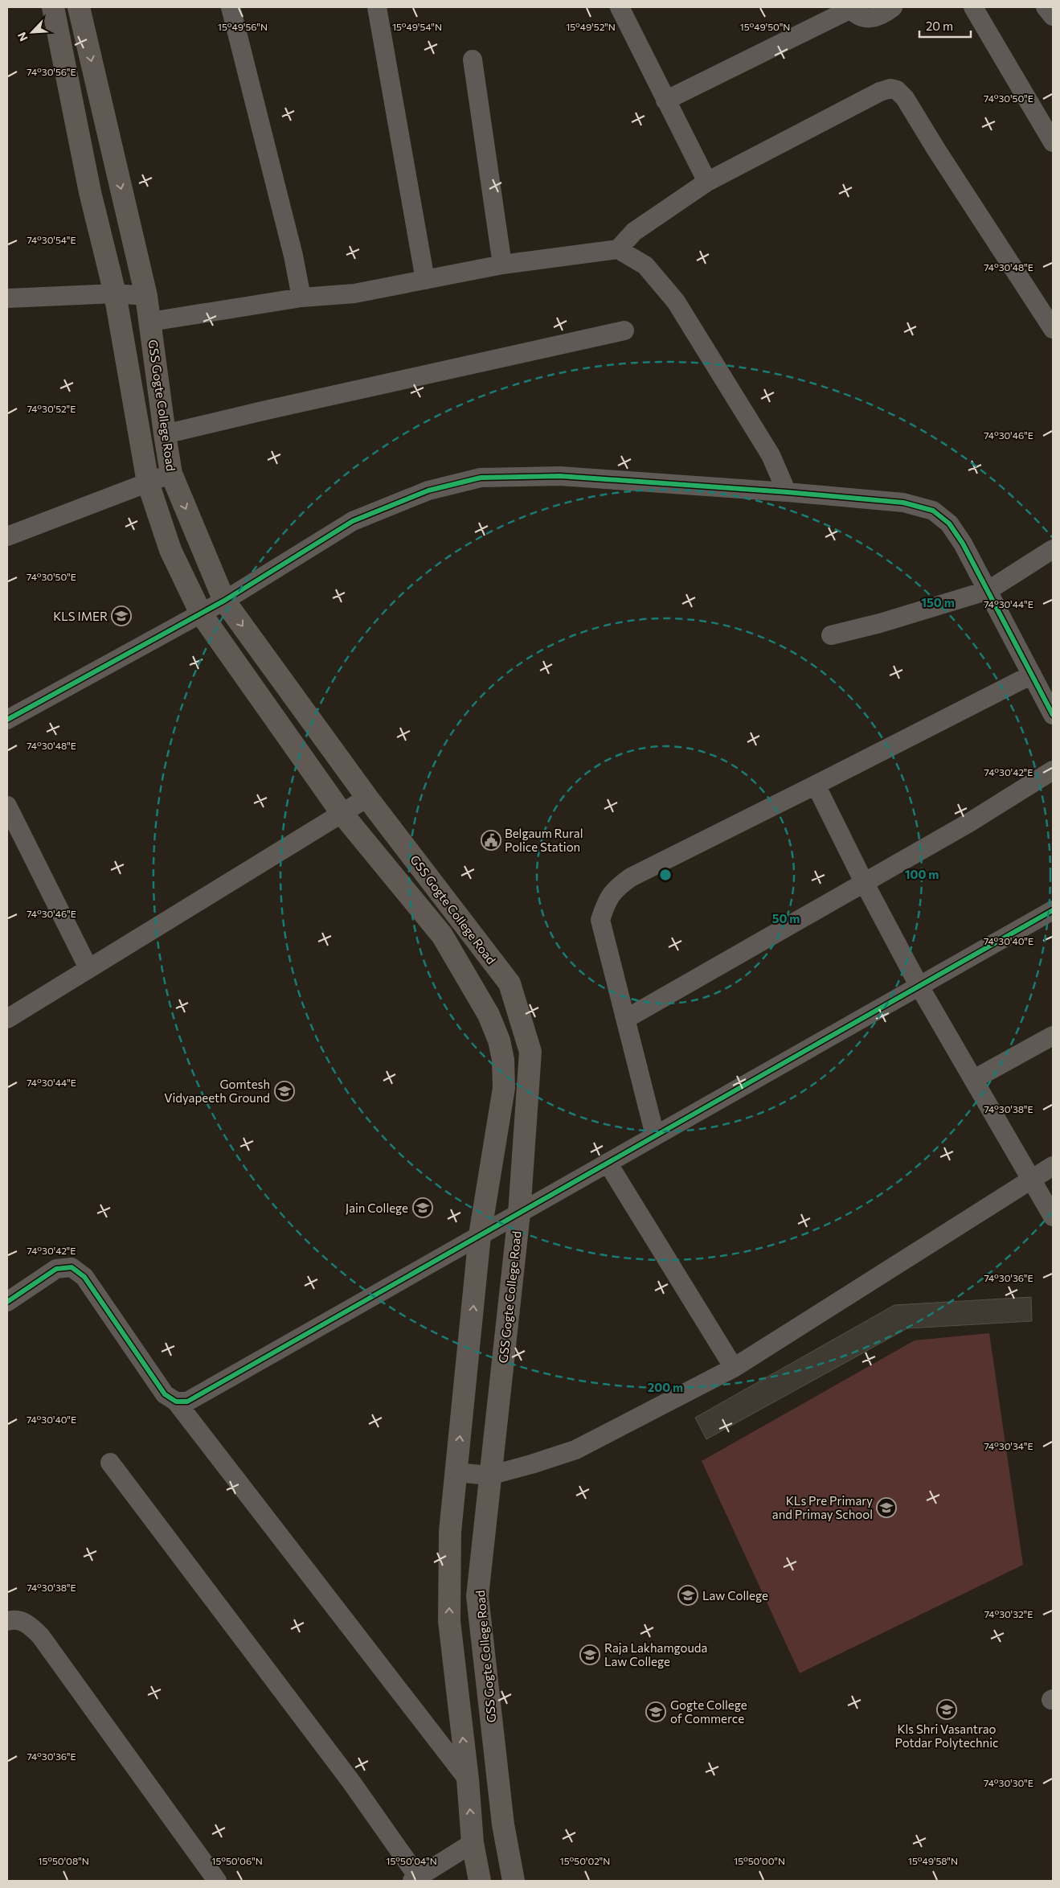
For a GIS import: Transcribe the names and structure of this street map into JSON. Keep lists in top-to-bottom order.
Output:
{
  "streets": {
    "main road": ["GSS Gogte College Road"]
  },
  "places": {
    "school or university": [
      "KLS IMER",
      "Gomtesh Vidyapeeth Ground",
      "Jain College",
      "KLs Pre Primary and Primay School",
      "Law College",
      "Raja Lakhamgouda Law College",
      "Kls Shri Vasantrao Potdar Polytechnic",
      "Gogte College of Commerce"
    ],
    "public building": ["Belgaum Rural Police Station"]
  },
  "scale_bar": "20 m",
  "north": "bottom left",
  "coordinates": [
    "15°49'56\"N",
    "15°49'54\"N",
    "15°49'52\"N",
    "15°49'50\"N",
    "74°30'56\"E",
    "74°30'50\"E",
    "74°30'54\"E",
    "74°30'48\"E",
    "74°30'52\"E",
    "74°30'46\"E",
    "74°30'44\"E",
    "74°30'42\"E",
    "74°30'40\"E",
    "74°30'38\"E",
    "74°30'36\"E",
    "74°30'34\"E",
    "74°30'32\"E",
    "74°30'30\"E",
    "15°50'08\"N",
    "15°50'06\"N",
    "15°50'04\"N",
    "15°50'02\"N",
    "15°50'00\"N",
    "15°49'58\"N"
  ],
  "rings": [
    "150 m",
    "100 m",
    "50 m",
    "200 m"
  ]
}
